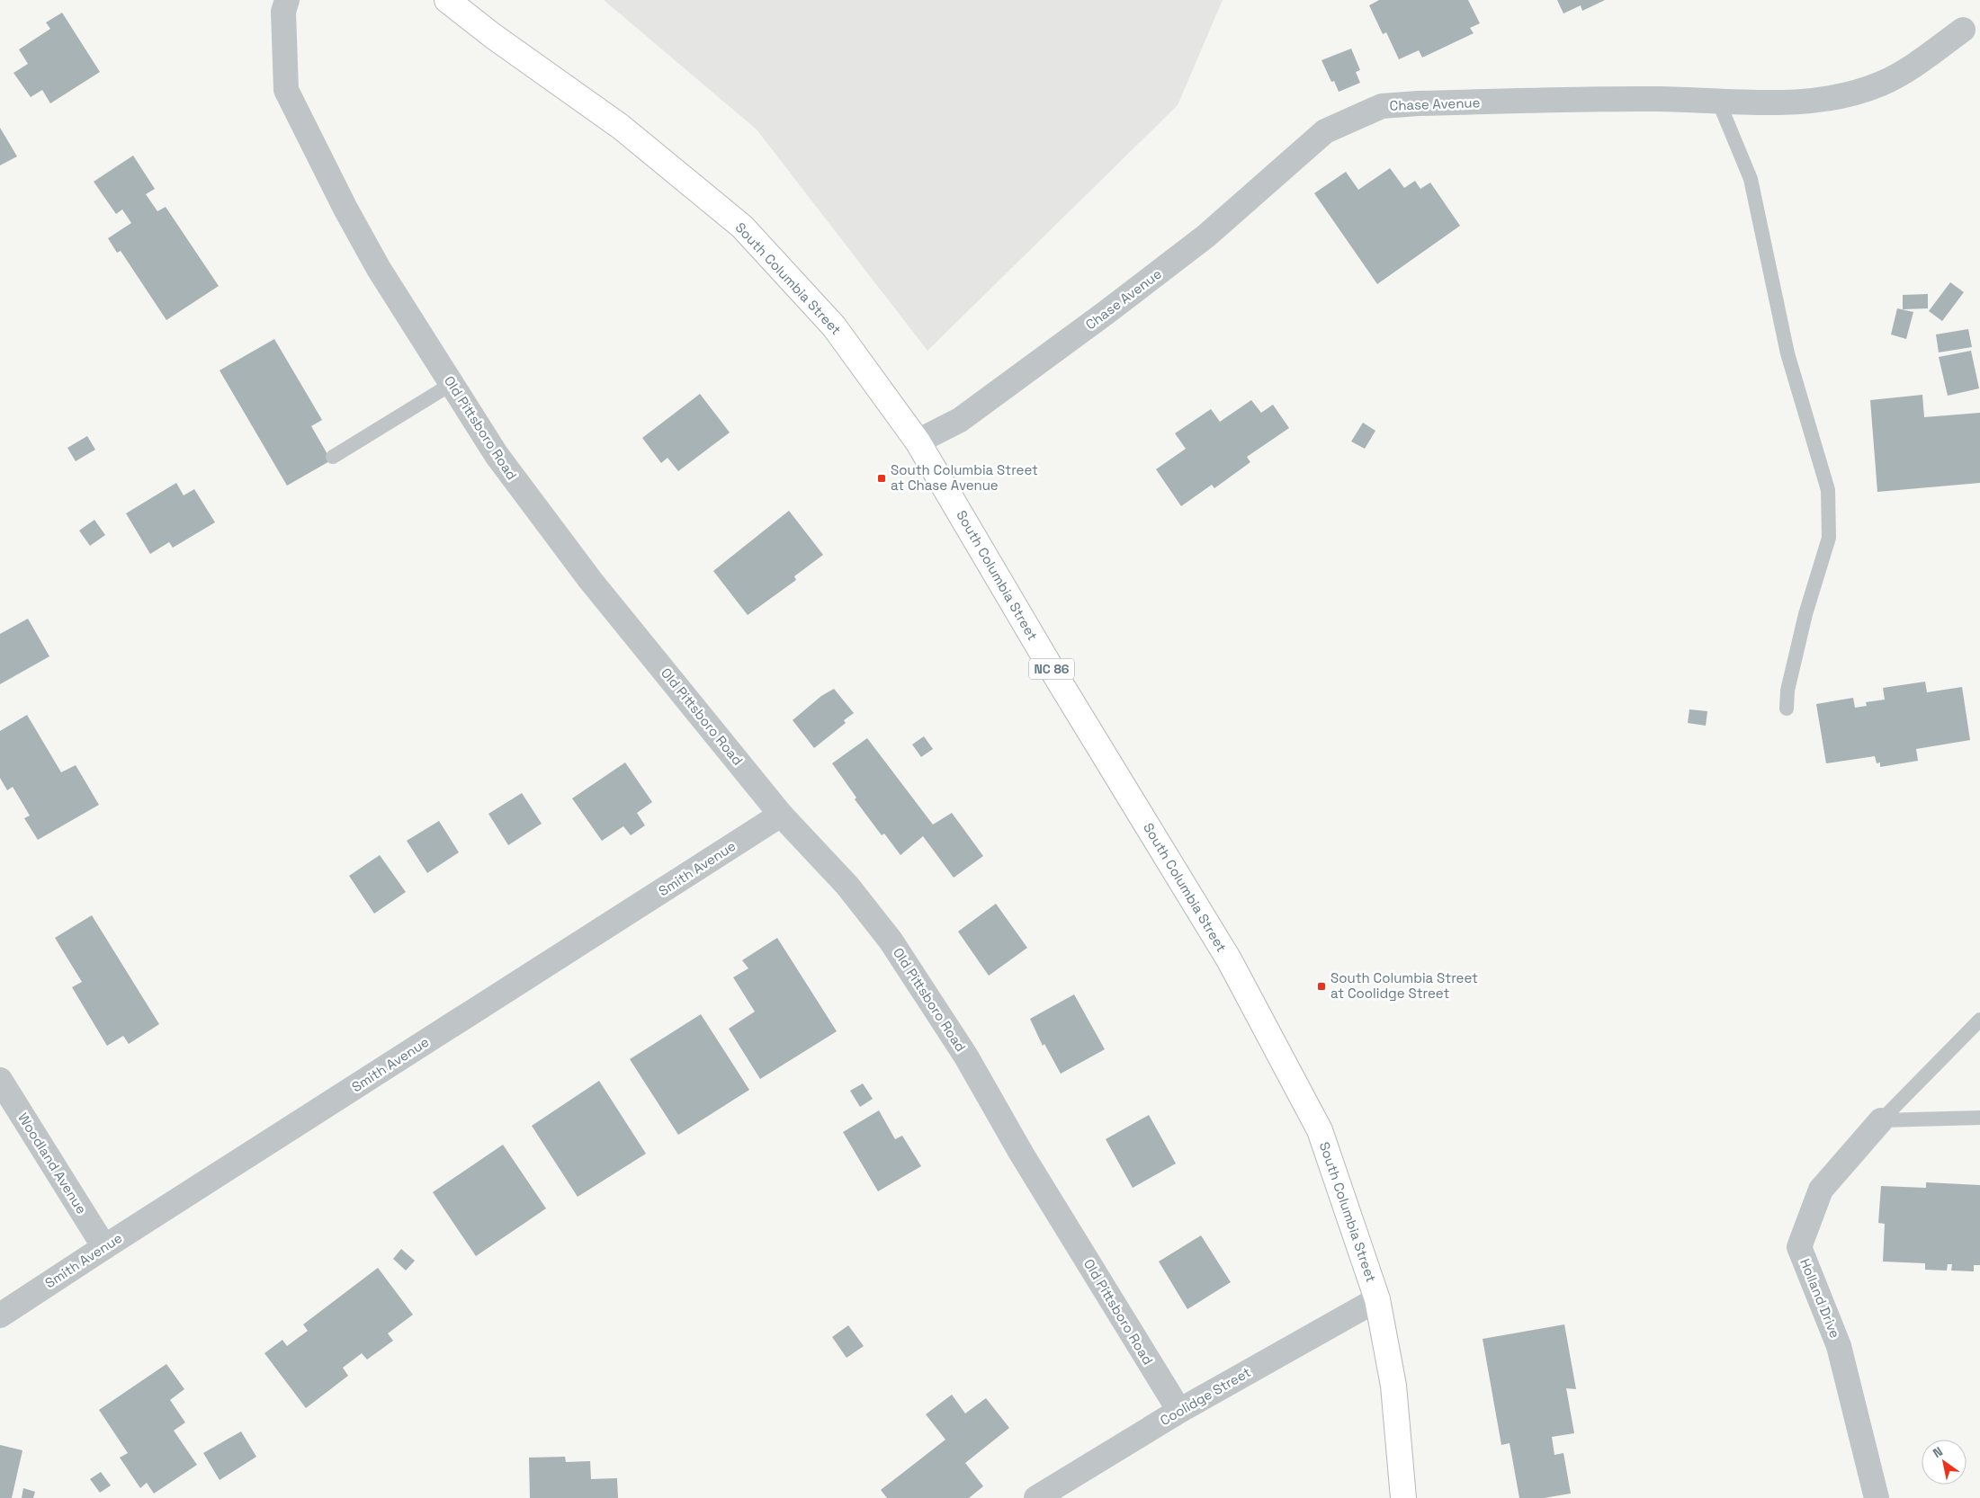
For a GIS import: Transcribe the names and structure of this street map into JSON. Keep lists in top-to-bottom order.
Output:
{
  "streets": {
    "main road": ["South Columbia Street", "NC 86"],
    "street": [
      "Chase Avenue",
      "Old Pittsboro Road",
      "Smith Avenue",
      "Woodland Avenue",
      "Holland Drive",
      "Coolidge Street"
    ]
  },
  "crossings": [
    ["Chase Avenue", "South Columbia Street"],
    ["South Columbia Street", "Coolidge Street"],
    ["Old Pittsboro Road", "Smith Avenue"],
    ["Old Pittsboro Road", "Coolidge Street"],
    ["Smith Avenue", "Woodland Avenue"]
  ],
  "places": {
    "transit": ["South Columbia Street at Chase Avenue", "South Columbia Street at Coolidge Street"]
  },
  "north": "top left"
}
